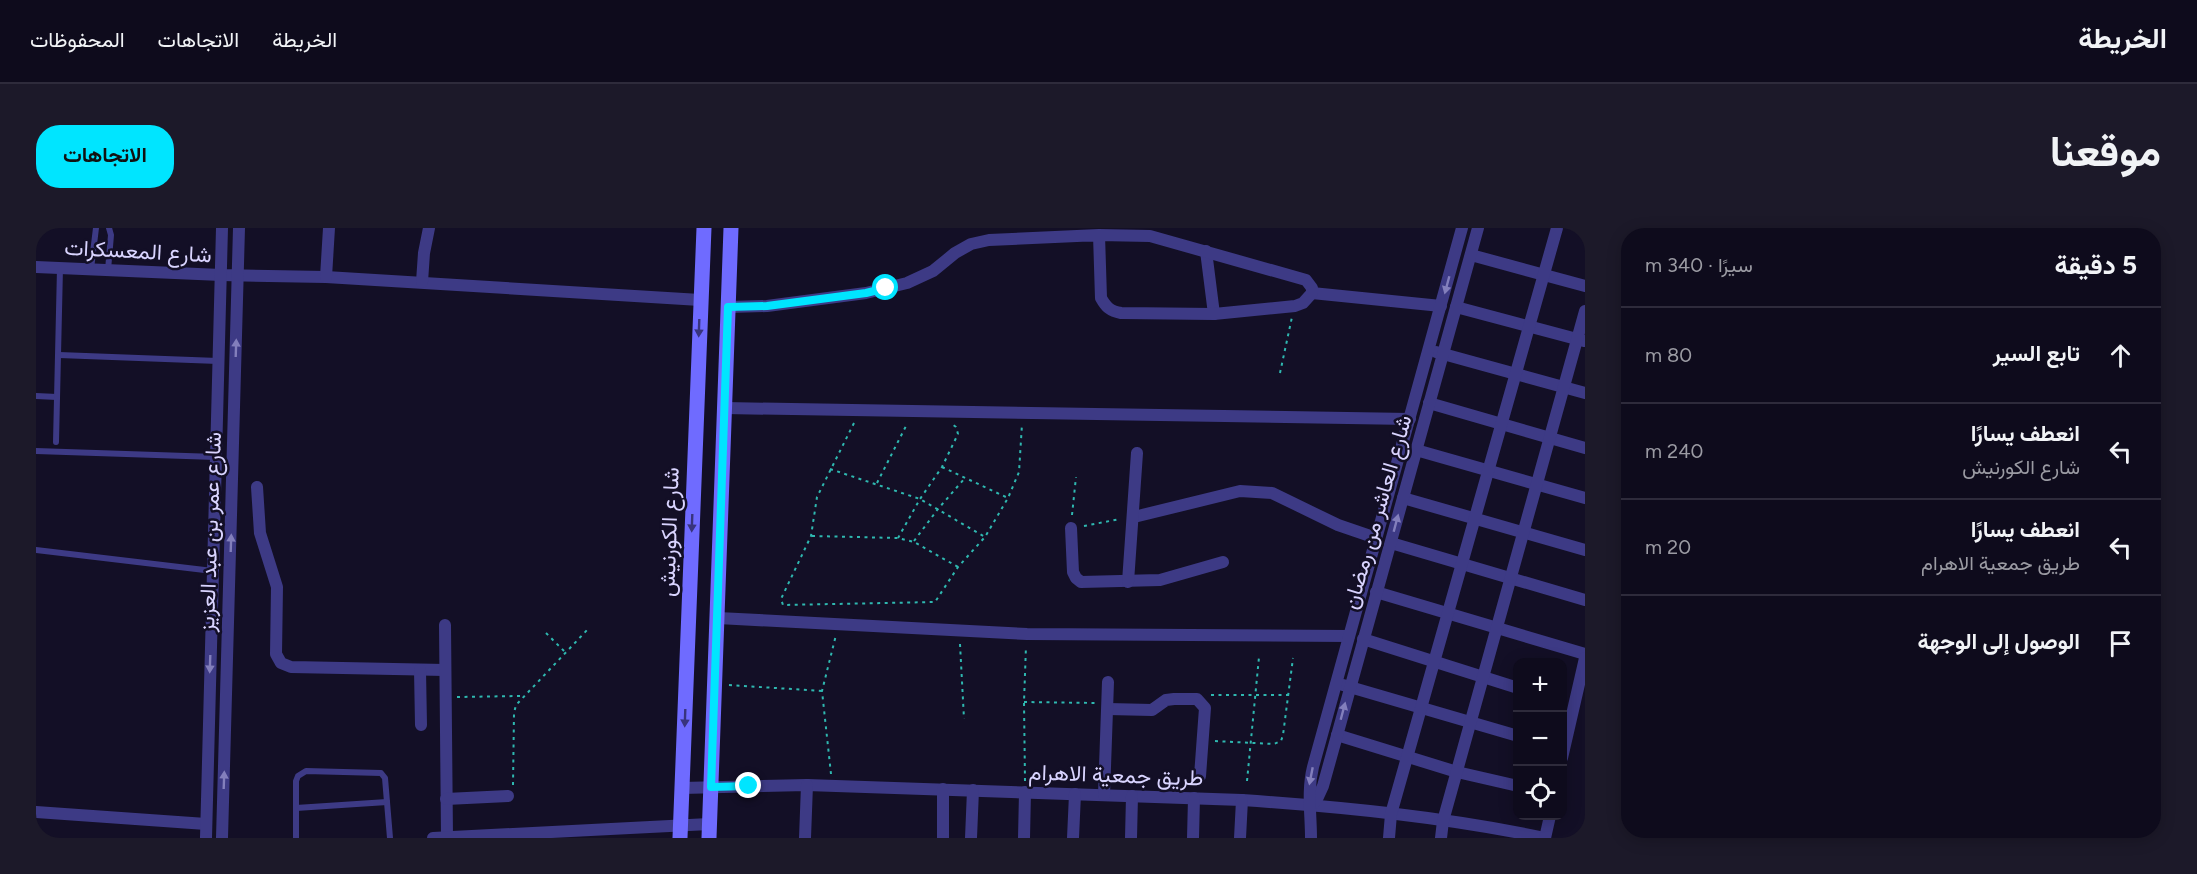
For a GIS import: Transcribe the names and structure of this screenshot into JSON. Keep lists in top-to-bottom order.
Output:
{
  "streets": {
    "main road": ["شارع الكورنيش"],
    "street": [
      "شارع المعسكرات",
      "شارع العاشر من رمضان",
      "شارع عمر بن عبد العزيز",
      "طريق جمعية الاهرام"
    ]
  },
  "crossings": [
    ["شارع المعسكرات", "شارع عمر بن عبد العزيز"],
    ["شارع المعسكرات", "شارع الكورنيش"],
    ["شارع العاشر من رمضان", "طريق جمعية الاهرام"],
    ["شارع الكورنيش", "طريق جمعية الاهرام"]
  ],
  "page": {
    "header": "الخريطة",
    "nav": ["الخريطة", "الاتجاهات", "المحفوظات"],
    "title": "موقعنا",
    "buttons": "الاتجاهات",
    "heading": ["5 دقيقة", "سيرًا · 340 m"],
    "list": [
      ["تابع السير", "80 m"],
      ["انعطف يسارًا", "شارع الكورنيش", "240 m"],
      ["انعطف يسارًا", "طريق جمعية الاهرام", "20 m"],
      "الوصول إلى الوجهة"
    ],
    "map_buttons": ["+", "−"]
  }
}
